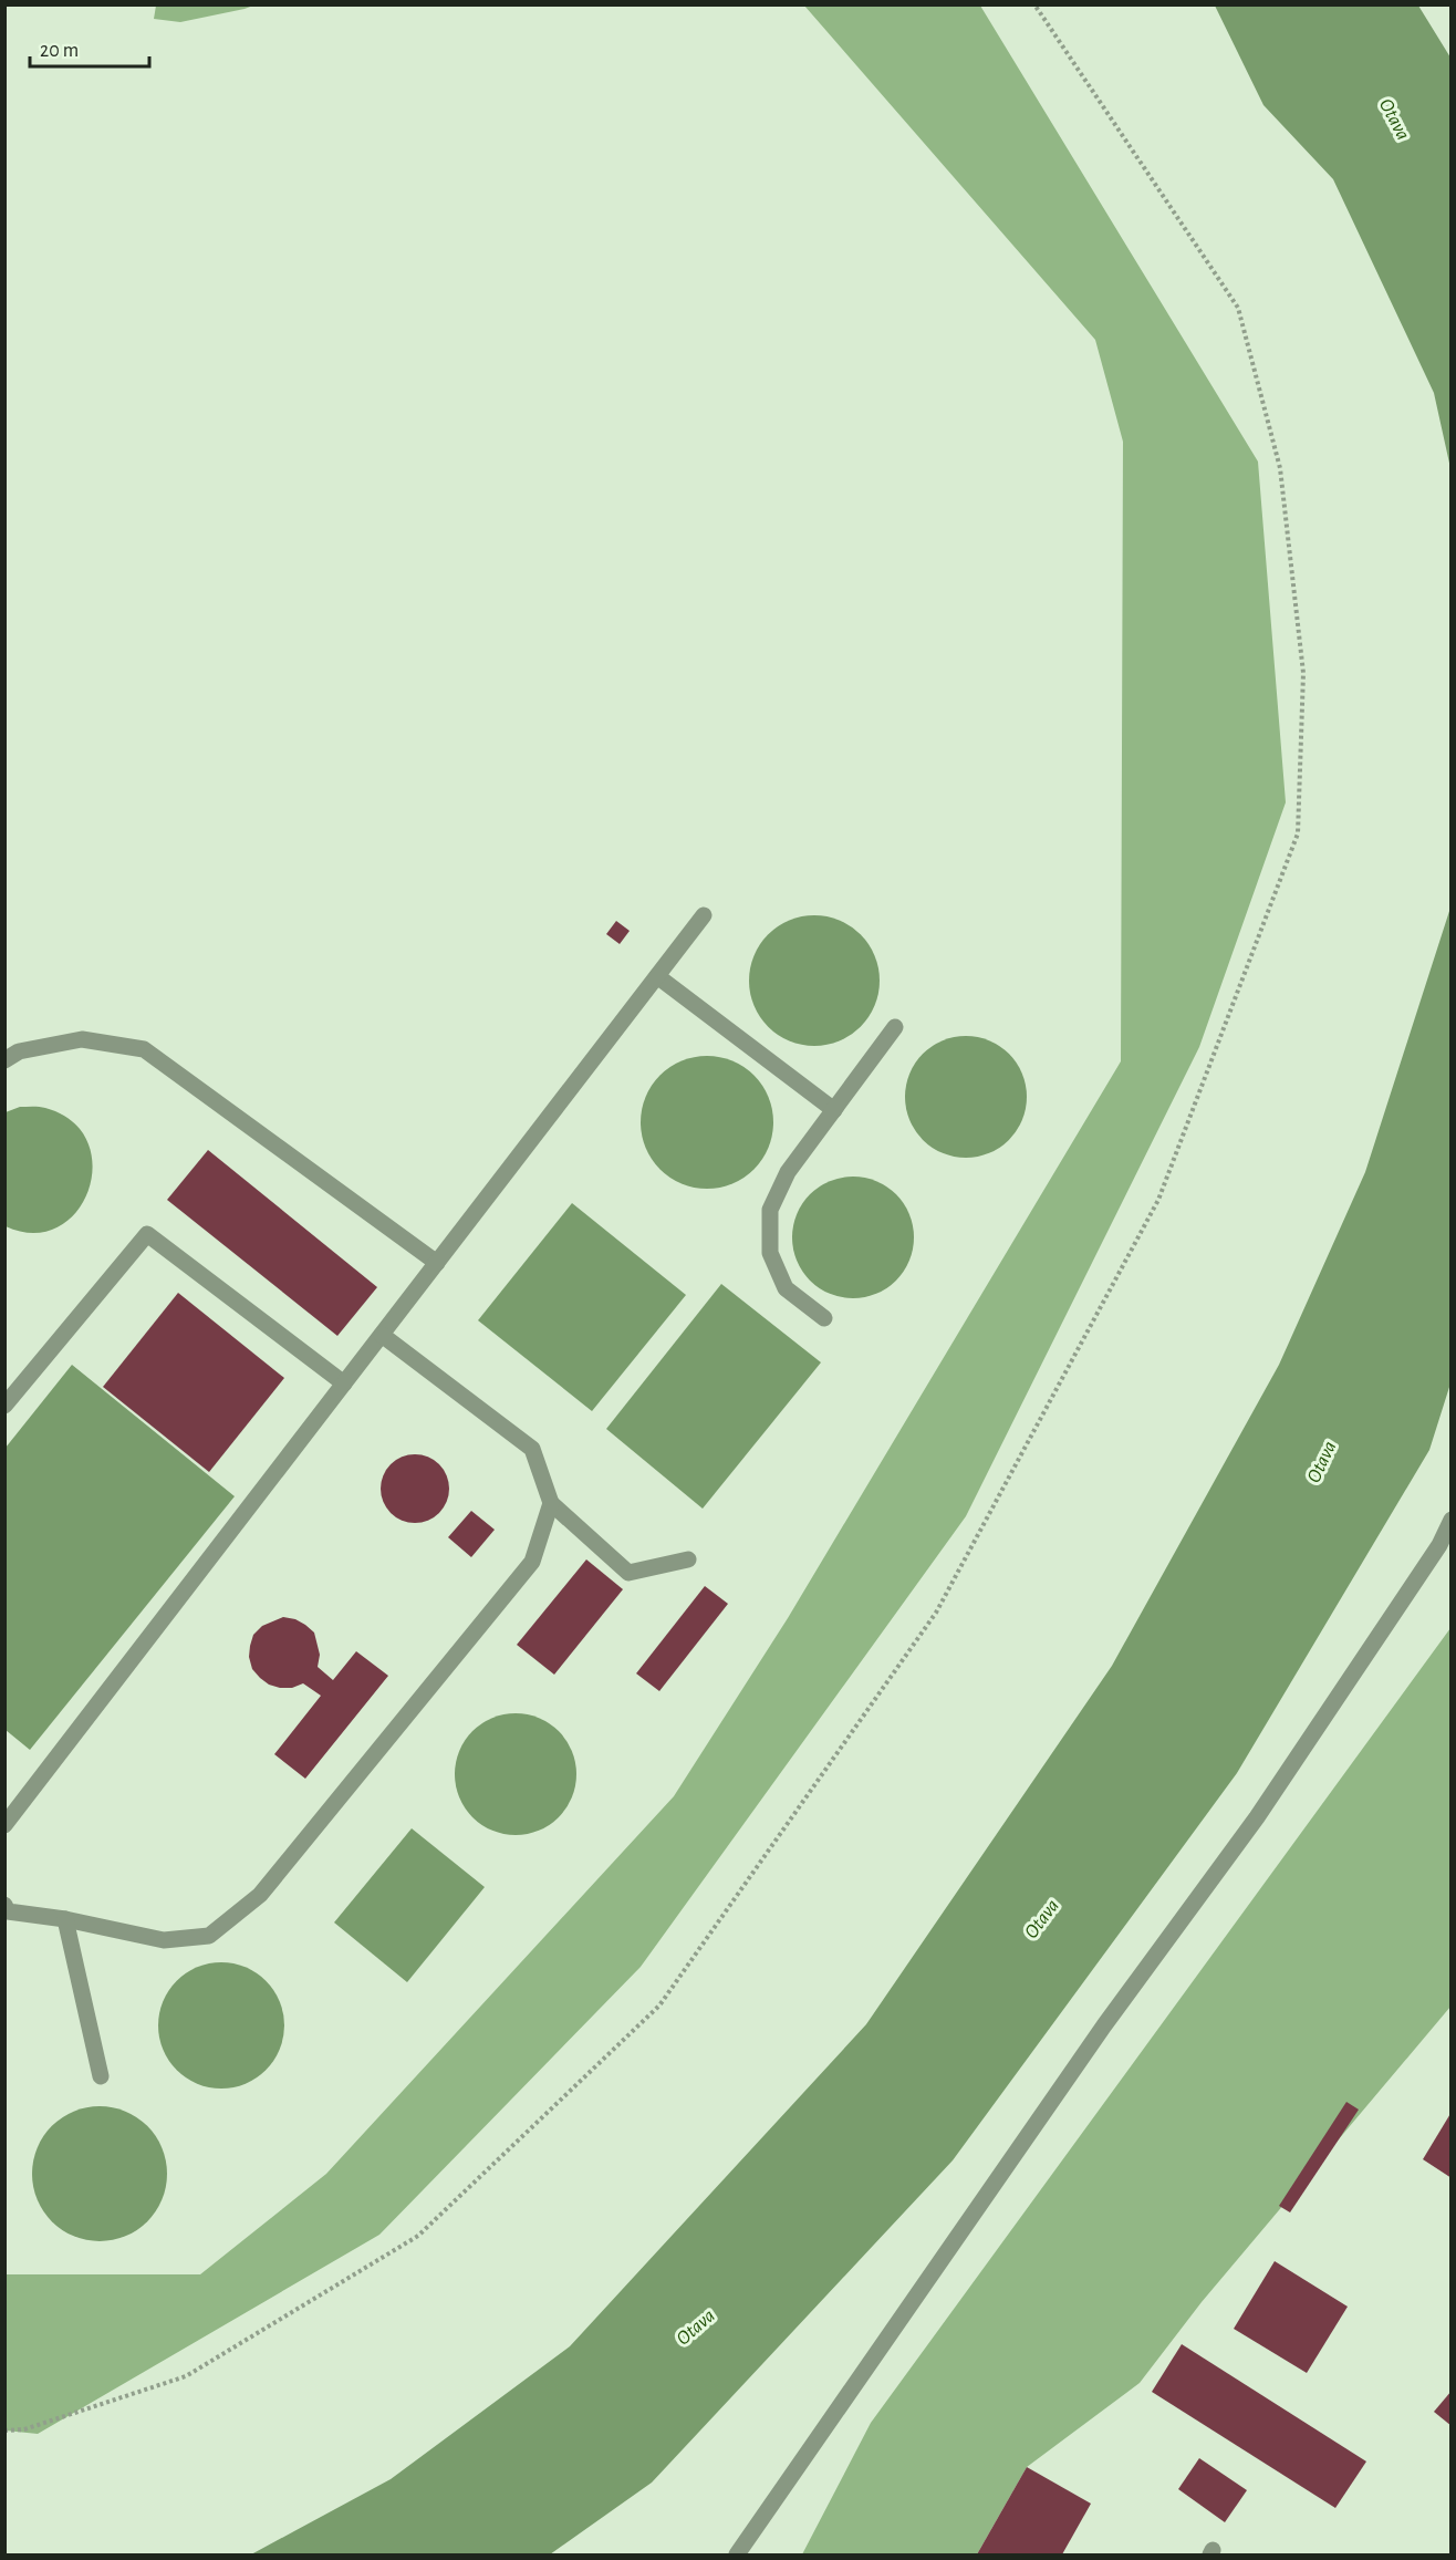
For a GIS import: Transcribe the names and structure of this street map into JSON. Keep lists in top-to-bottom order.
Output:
{
  "water": ["Otava"],
  "scale_bar": "20 m"
}
